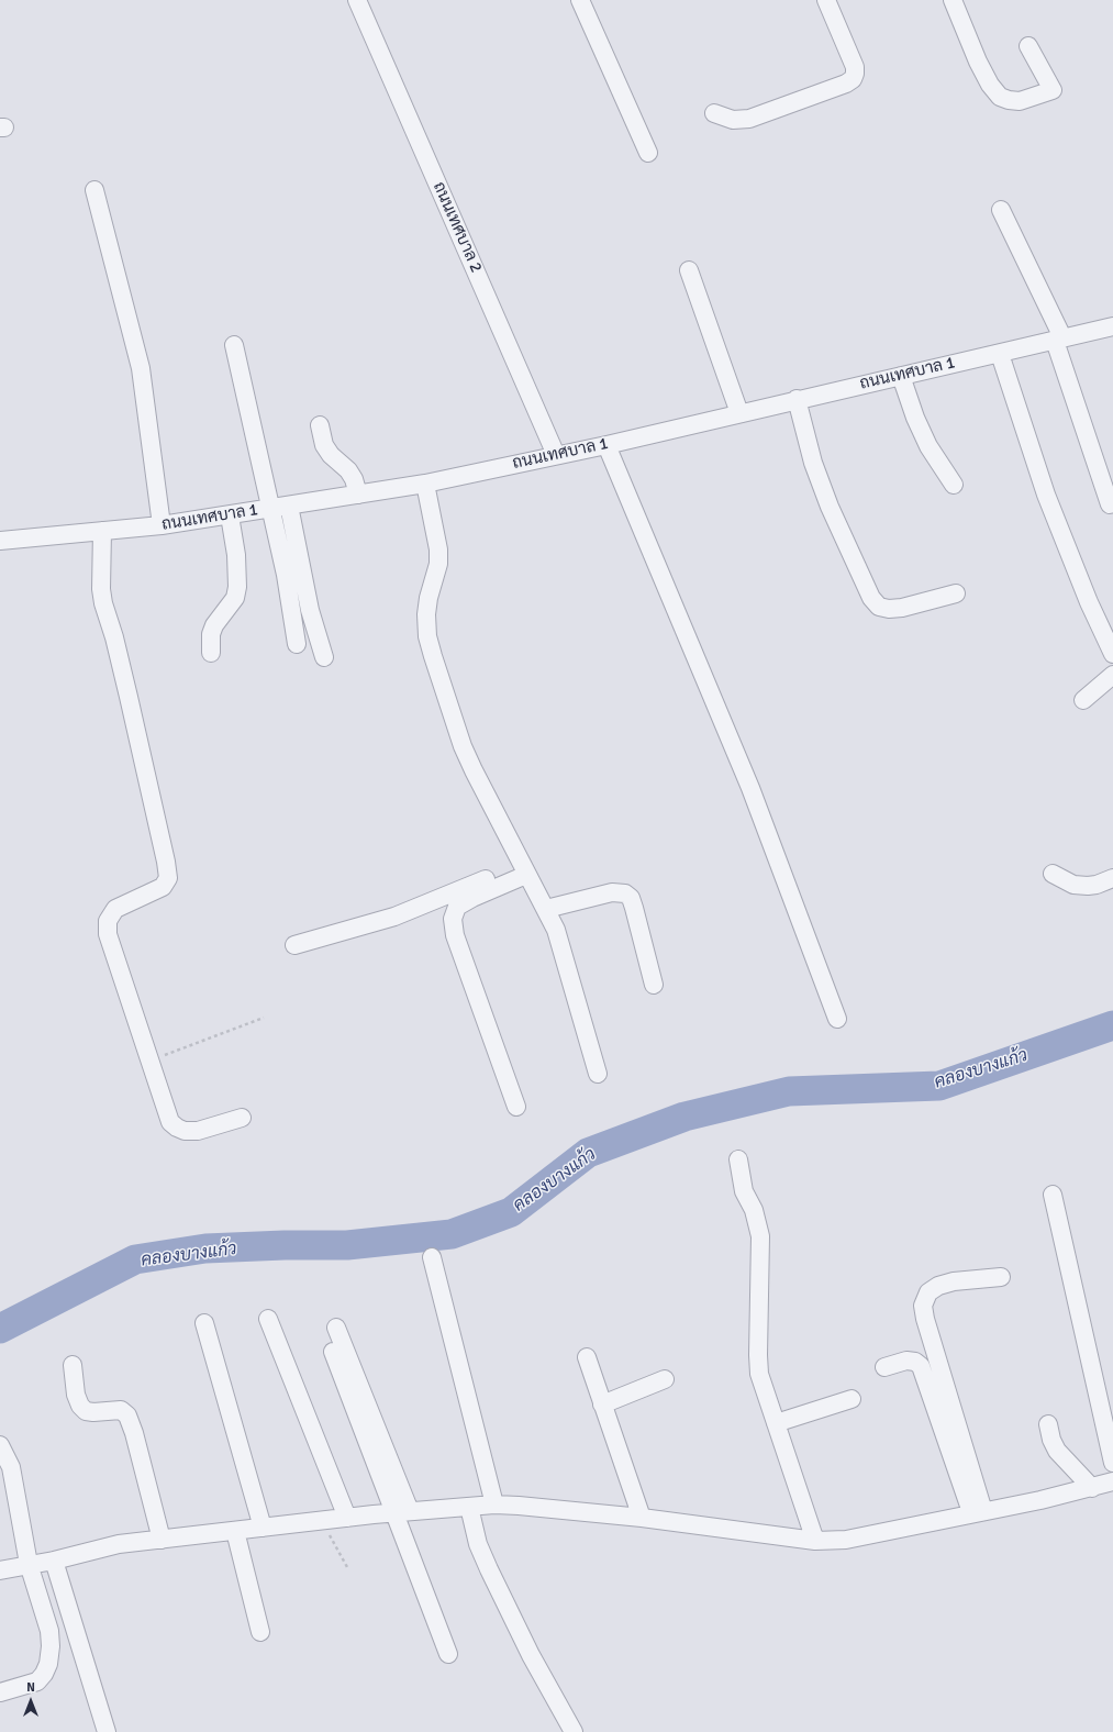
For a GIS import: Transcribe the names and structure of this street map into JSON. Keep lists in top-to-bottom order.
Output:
{
  "streets": {
    "street": ["ถนนเทศบาล 2", "ถนนเทศบาล 1"]
  },
  "crossings": [
    ["ถนนเทศบาล 2", "ถนนเทศบาล 1"]
  ],
  "water": ["คลองบางแก้ว"],
  "north": "top"
}
